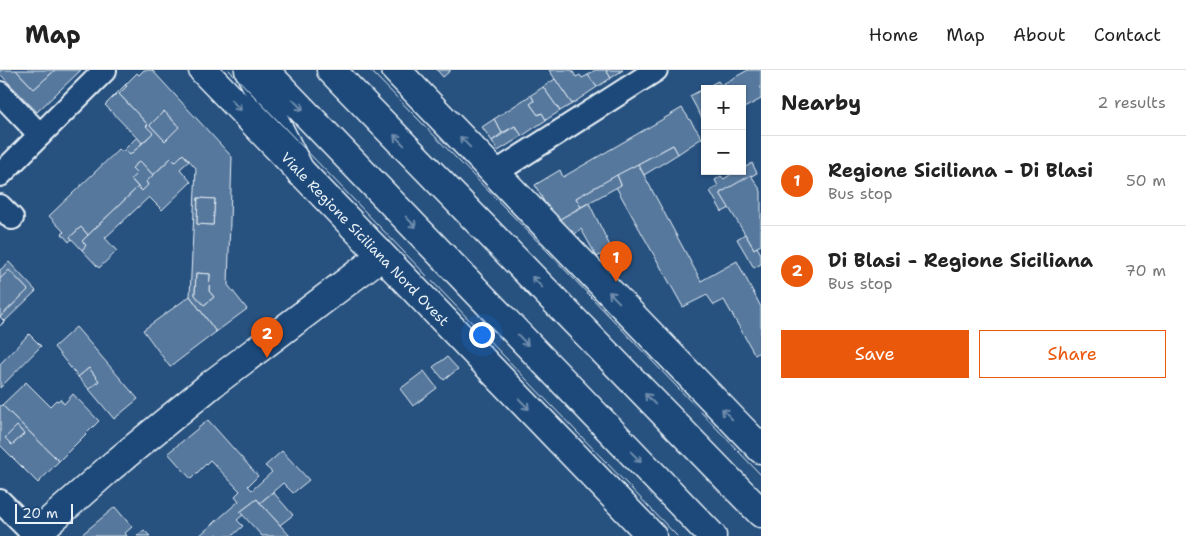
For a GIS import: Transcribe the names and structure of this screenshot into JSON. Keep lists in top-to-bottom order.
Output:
{
  "streets": {
    "street": ["Viale Regione Siciliana Nord Ovest"]
  },
  "scale_bar": "20 m",
  "page": {
    "header": "Map",
    "nav": [
      "Home",
      "Map",
      "About",
      "Contact"
    ],
    "heading": ["Nearby", "2 results"],
    "map_buttons": ["+", "−"],
    "list": [
      {
        "mark": "1",
        "name": "Regione Siciliana - Di Blasi",
        "note": "Bus stop",
        "value": "50 m"
      },
      {
        "mark": "2",
        "name": "Di Blasi - Regione Siciliana",
        "note": "Bus stop",
        "value": "70 m"
      }
    ],
    "pins": ["1", "2"],
    "buttons": ["Save", "Share"],
    "scale": "20 m"
  }
}
